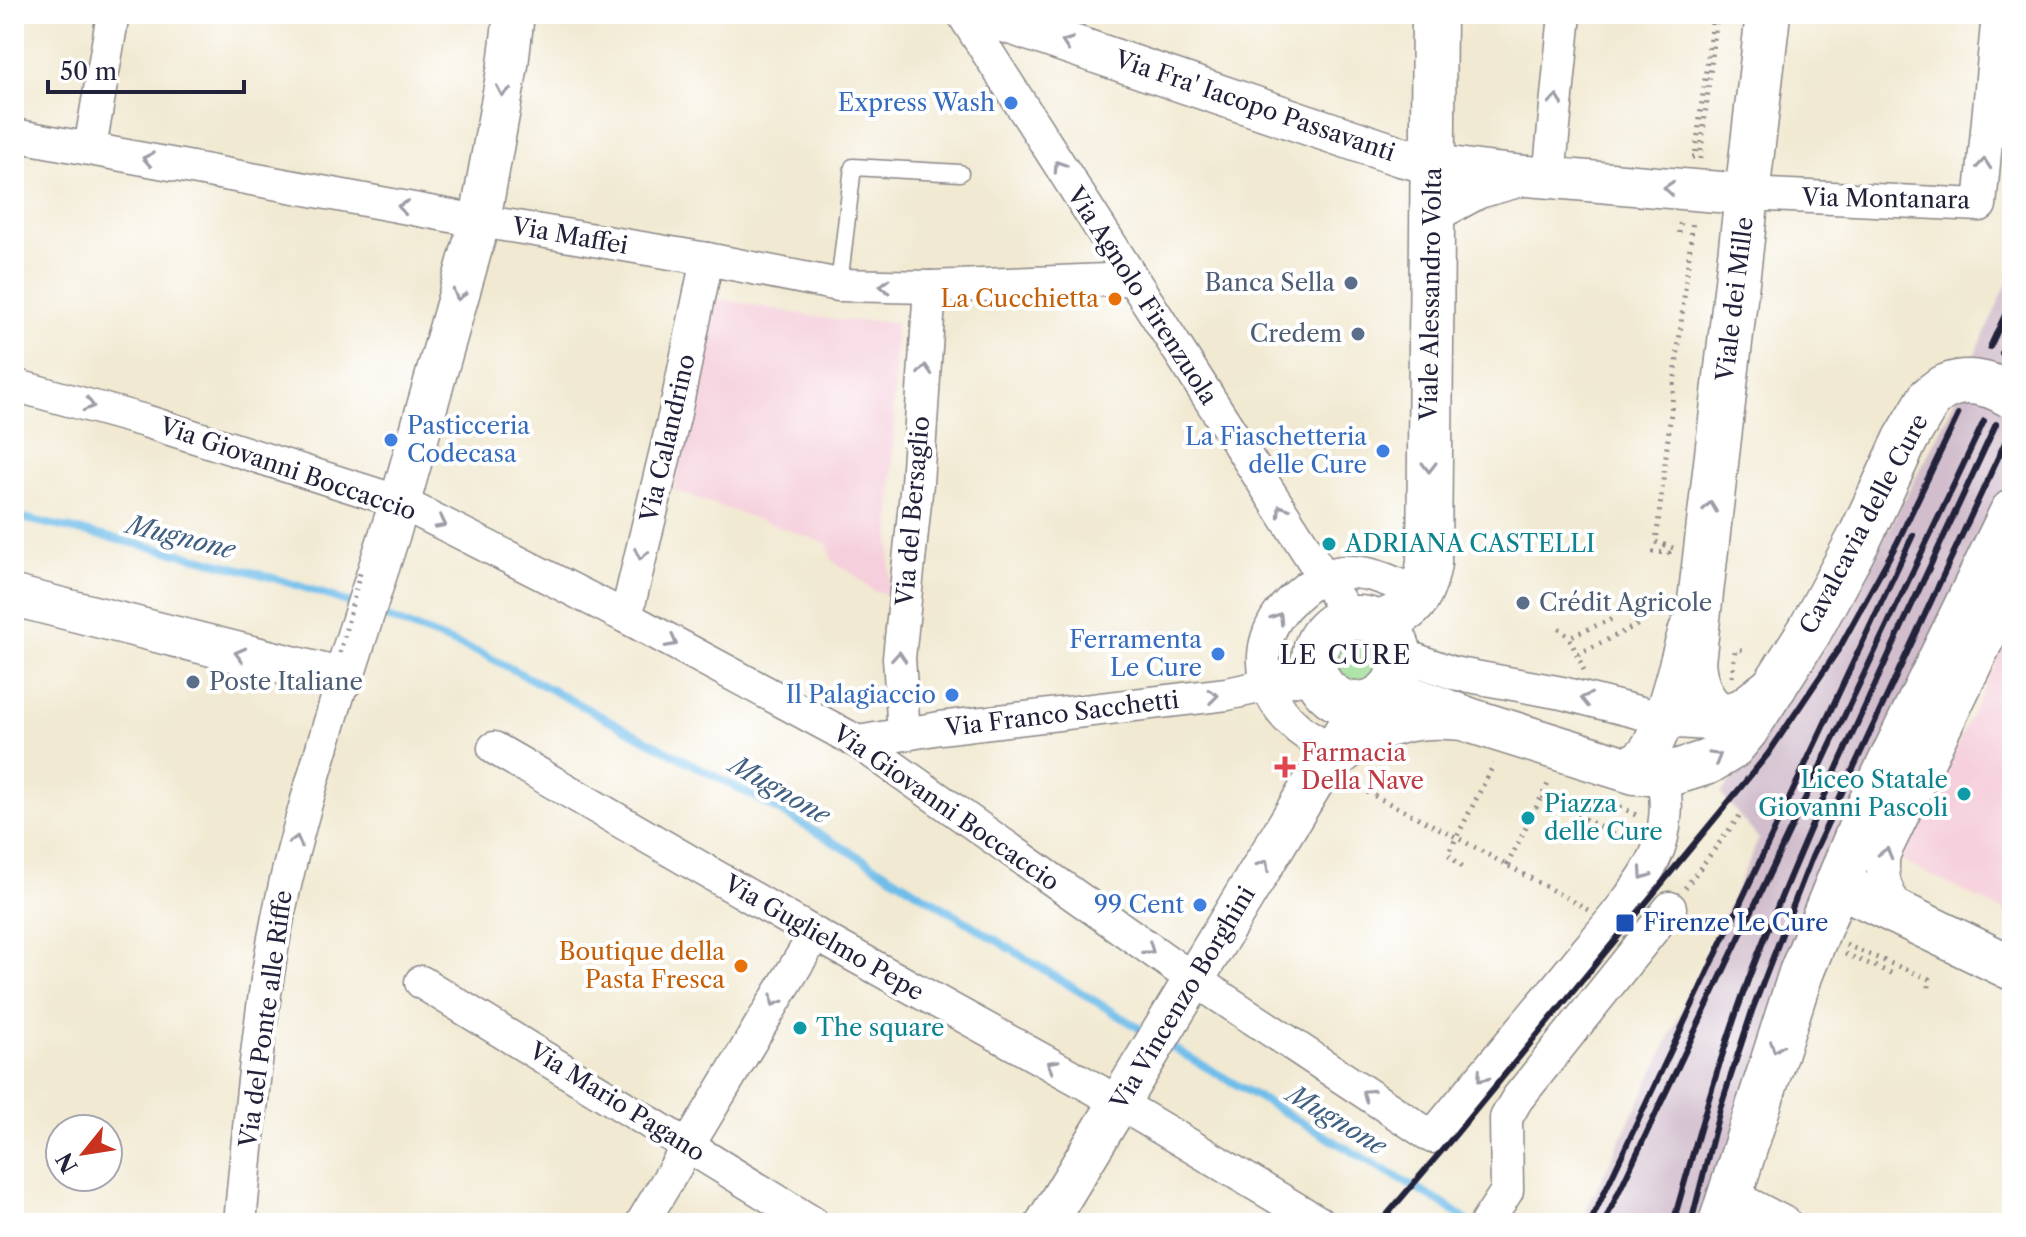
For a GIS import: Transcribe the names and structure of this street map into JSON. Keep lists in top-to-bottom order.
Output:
{
  "streets": {
    "main road": ["Viale Alessandro Volta", "Viale dei Mille", "Cavalcavia delle Cure"],
    "street": [
      "Via Fra' Iacopo Passavanti",
      "Via Montanara",
      "Via Maffei",
      "Via Agnolo Firenzuola",
      "Via Calandrino",
      "Via Giovanni Boccaccio",
      "Via del Bersaglio",
      "Via Franco Sacchetti",
      "Via Guglielmo Pepe",
      "Via Vincenzo Borghini",
      "Via del Ponte alle Riffe",
      "Via Mario Pagano"
    ]
  },
  "crossings": [
    ["Via Fra' Iacopo Passavanti", "Via Montanara"],
    ["Via Fra' Iacopo Passavanti", "Viale Alessandro Volta"],
    ["Via Fra' Iacopo Passavanti", "Viale dei Mille"],
    ["Via Montanara", "Viale dei Mille"],
    ["Via Maffei", "Via Agnolo Firenzuola"],
    ["Via Maffei", "Via Calandrino"],
    ["Via Maffei", "Via del Bersaglio"],
    ["Via Calandrino", "Via Giovanni Boccaccio"],
    ["Via Giovanni Boccaccio", "Via Franco Sacchetti"],
    ["Via Giovanni Boccaccio", "Via Vincenzo Borghini"],
    ["Via del Bersaglio", "Via Franco Sacchetti"],
    ["Via Guglielmo Pepe", "Via Vincenzo Borghini"]
  ],
  "one_way": [
    "Via Fra' Iacopo Passavanti",
    "Via Maffei",
    "Viale Alessandro Volta",
    "Via Agnolo Firenzuola",
    "Via del Bersaglio",
    "Via Franco Sacchetti",
    "Via Guglielmo Pepe",
    "Via del Ponte alle Riffe"
  ],
  "districts": ["LE CURE"],
  "water": ["Mugnone"],
  "places": {
    "other": [
      "Express Wash",
      "Banca Sella",
      "La Cucchietta",
      "Credem",
      "Pasticceria Codecasa",
      "La Fiaschetteria delle Cure",
      "ADRIANA CASTELLI",
      "Crédit Agricole",
      "Ferramenta Le Cure",
      "Poste Italiane",
      "Il Palagiaccio",
      "Liceo Statale Giovanni Pascoli",
      "Piazza delle Cure",
      "99 Cent",
      "Boutique della Pasta Fresca",
      "The square"
    ],
    "health": ["Farmacia Della Nave"],
    "transit": ["Firenze Le Cure"]
  },
  "scale_bar": "50 m",
  "north": "bottom left"
}
